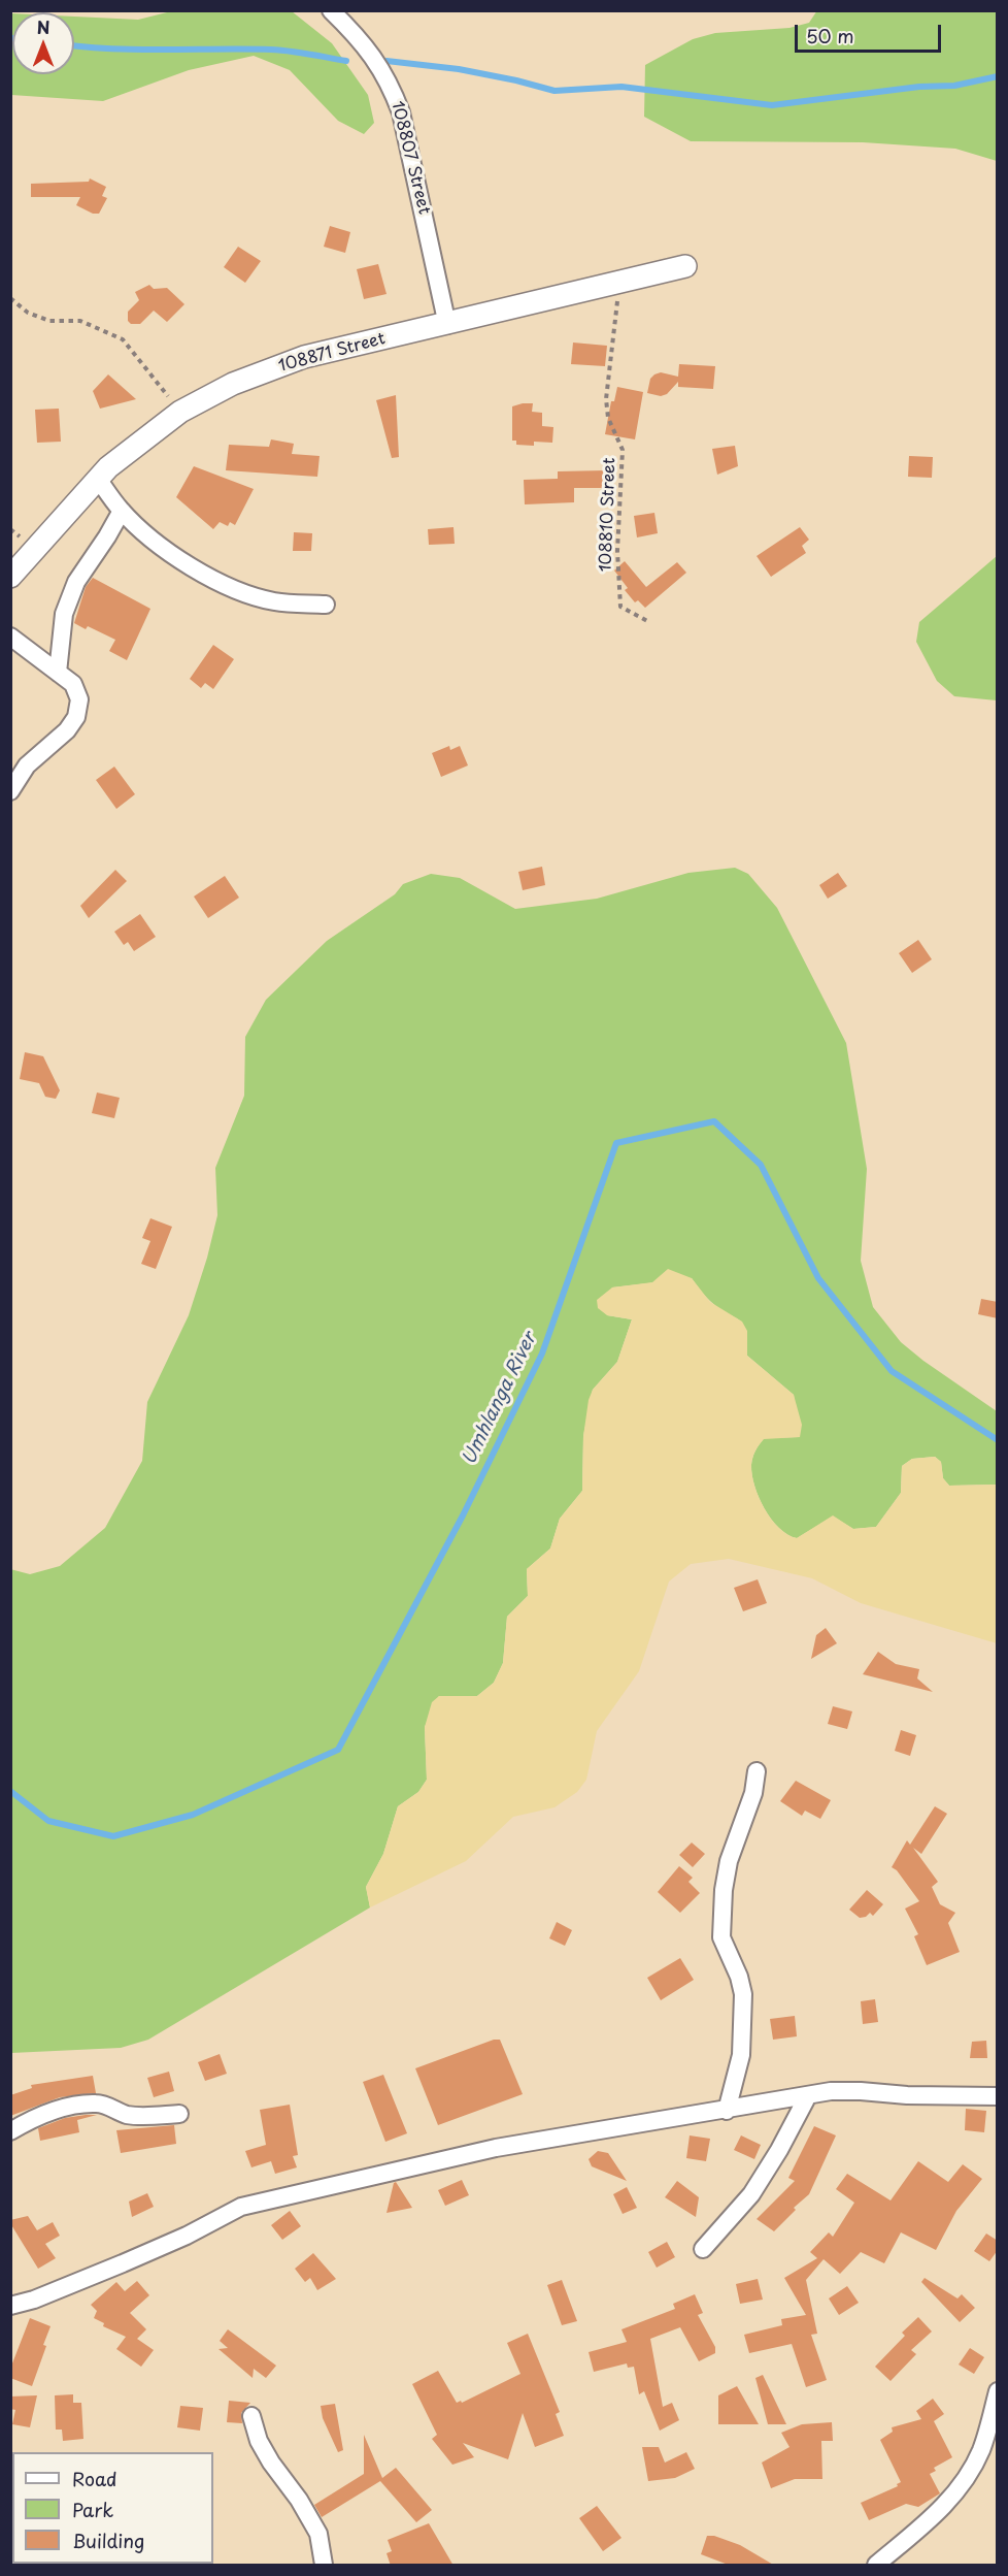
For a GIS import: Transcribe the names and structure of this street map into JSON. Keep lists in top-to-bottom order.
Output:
{
  "streets": {
    "street": ["108807 Street", "108871 Street"],
    "path": ["108810 Street"]
  },
  "crossings": [
    ["108807 Street", "108871 Street"],
    ["108871 Street", "108810 Street"]
  ],
  "water": ["Umhlanga River"],
  "legend": ["Road", "Park", "Building"],
  "scale_bar": "50 m",
  "north": "top"
}
